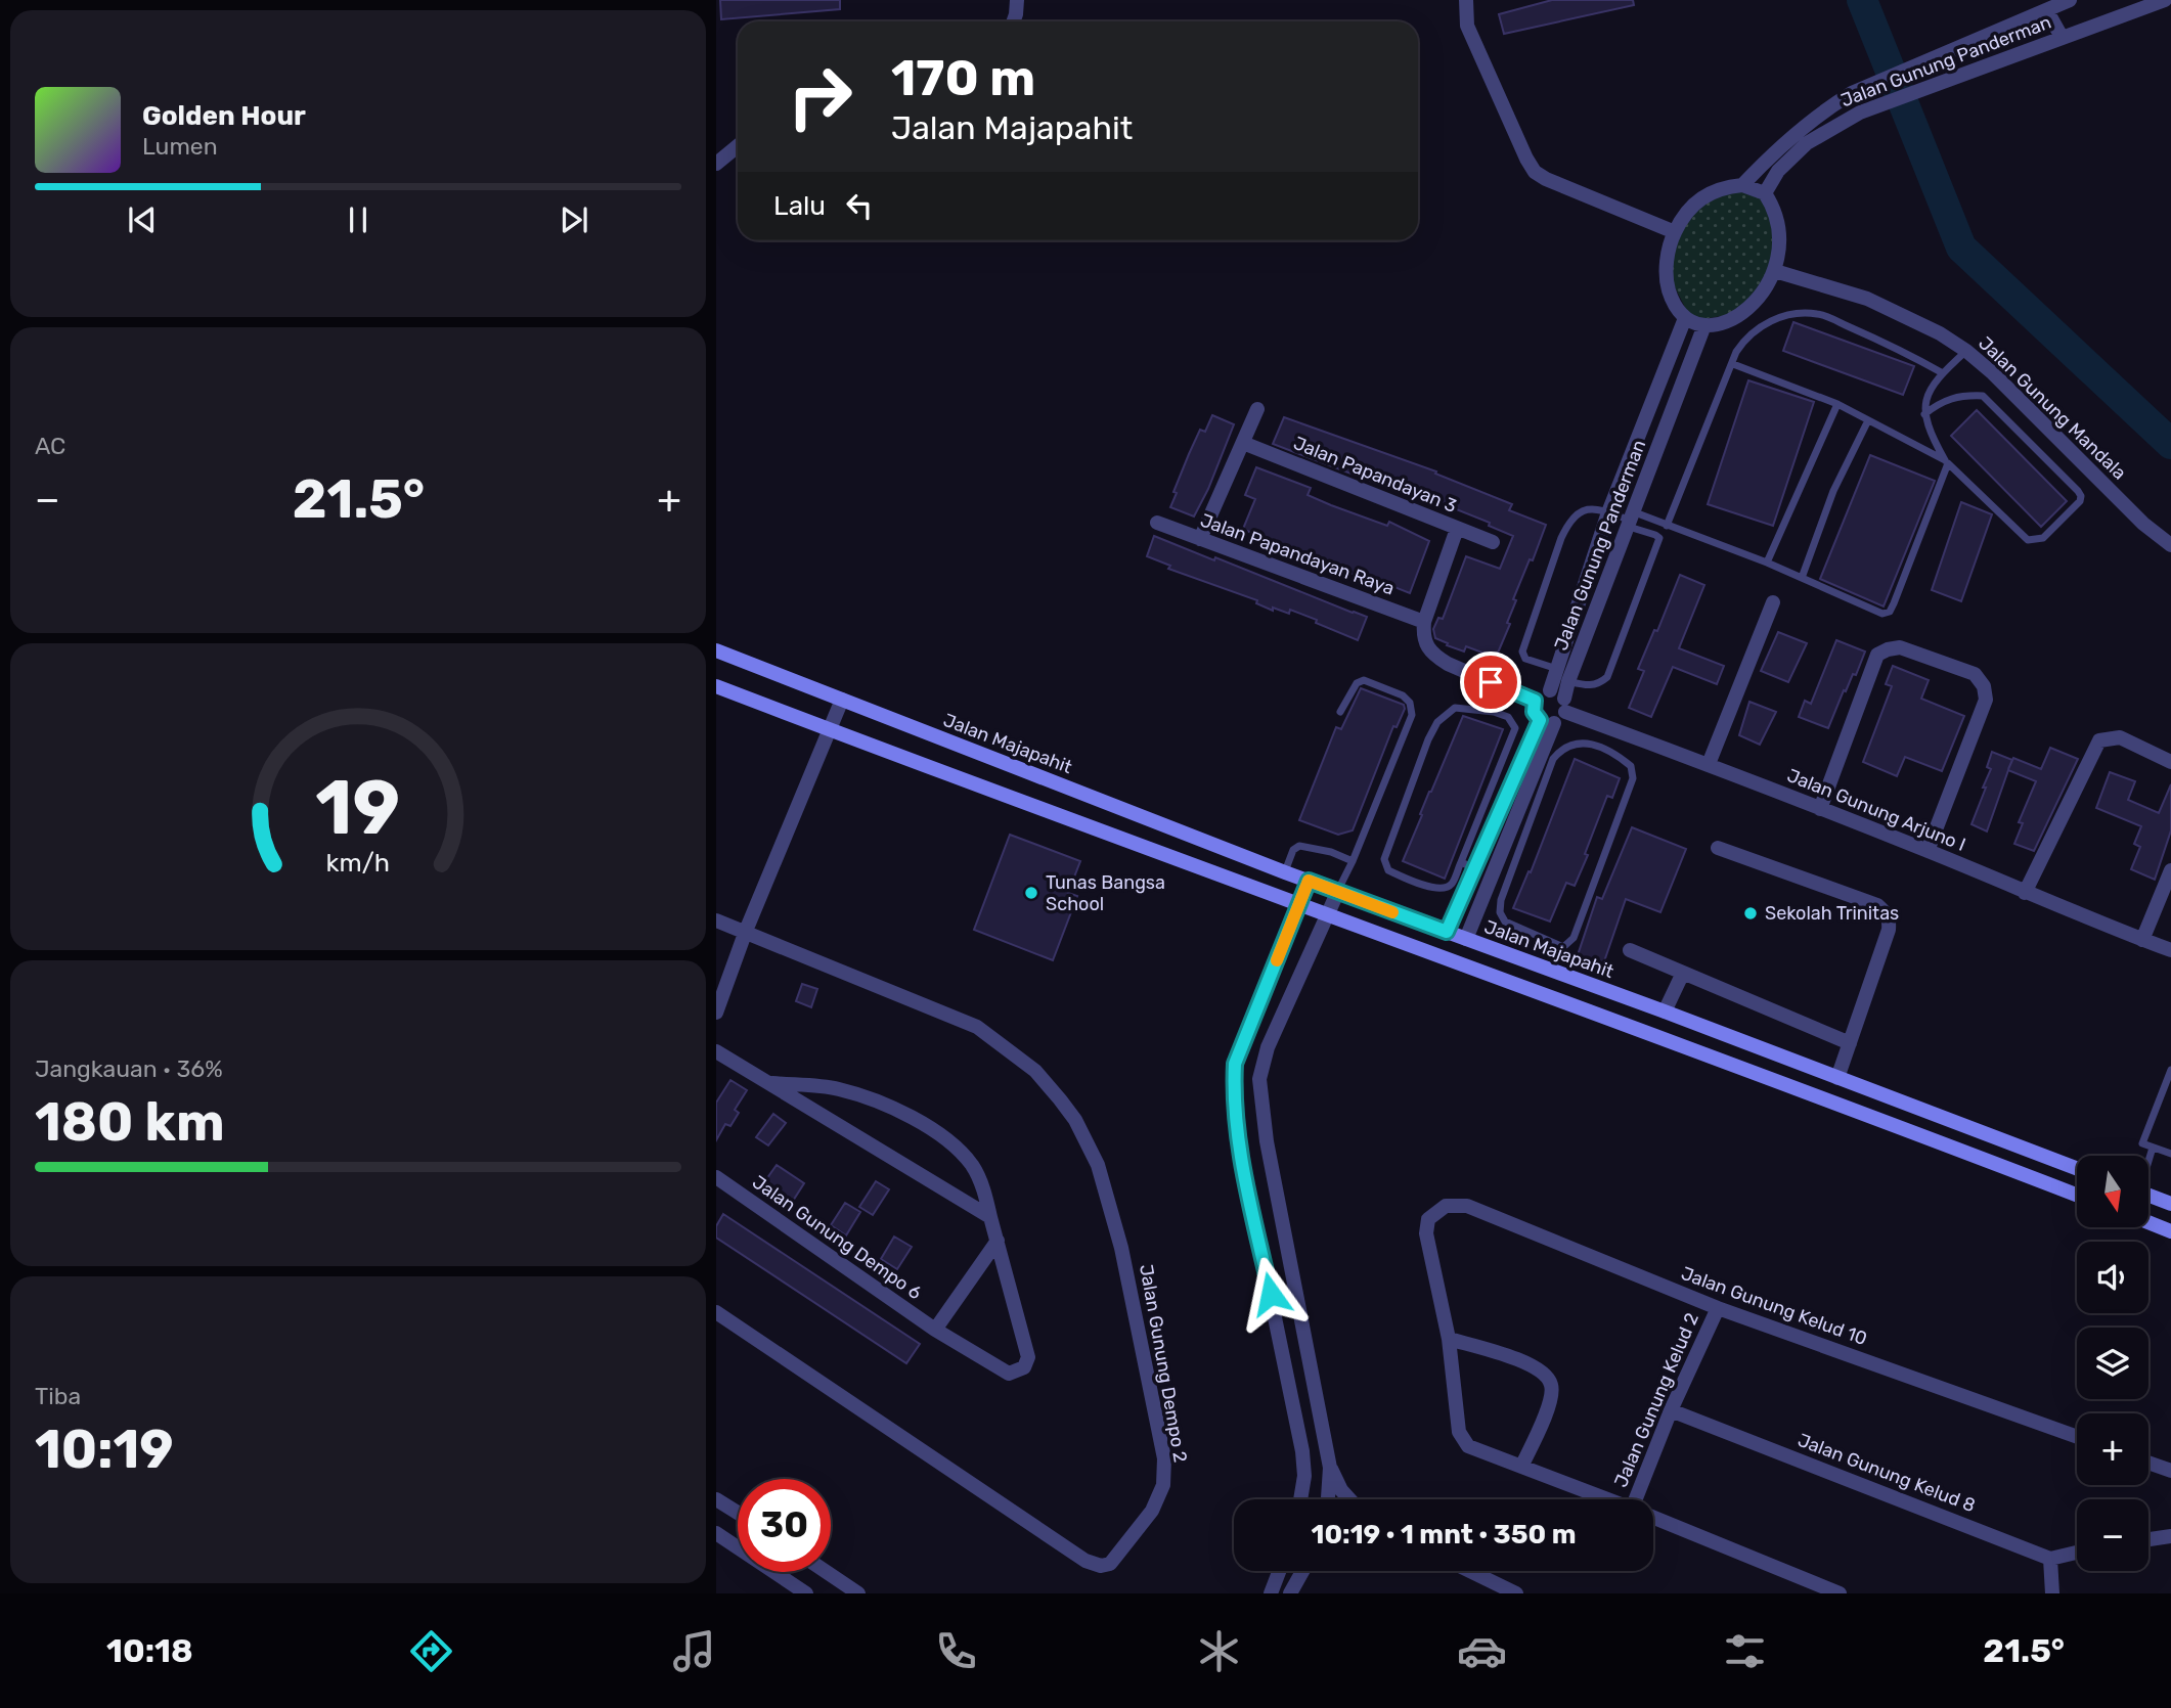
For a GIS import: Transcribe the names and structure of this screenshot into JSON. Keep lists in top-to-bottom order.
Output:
{
  "streets": {
    "street": [
      "Jalan Gunung Panderman",
      "Jalan Gunung Mandala",
      "Jalan Papandayan 3",
      "Jalan Papandayan Raya",
      "Jalan Majapahit",
      "Jalan Gunung Arjuno I",
      "Jalan Gunung Dempo 6",
      "Jalan Gunung Kelud 10",
      "Jalan Gunung Dempo 2",
      "Jalan Gunung Kelud 2",
      "Jalan Gunung Kelud 8"
    ]
  },
  "crossings": [
    ["Jalan Gunung Panderman", "Jalan Gunung Mandala"],
    ["Jalan Gunung Panderman", "Jalan Majapahit"],
    ["Jalan Gunung Panderman", "Jalan Gunung Arjuno I"],
    ["Jalan Gunung Kelud 10", "Jalan Gunung Kelud 2"],
    ["Jalan Gunung Kelud 2", "Jalan Gunung Kelud 8"]
  ],
  "places": ["Tunas Bangsa School", "Sekolah Trinitas"],
  "north": "bottom",
  "page": {
    "turn": ["170 m", "Jalan Majapahit"],
    "song": ["Golden Hour", "Lumen"],
    "then": "Lalu",
    "tile": [
      "AC",
      ["Jangkauan · 36%", "180 km"],
      ["Tiba", "10:19"]
    ],
    "heat": ["−", "21.5°", "+"],
    "map_buttons": ["+", "−"],
    "limit": "30",
    "trip": "10:19 · 1 mnt · 350 m",
    "tabs": ["10:18", "21.5°"],
    "gauge": ["19", "km/h"]
  }
}
